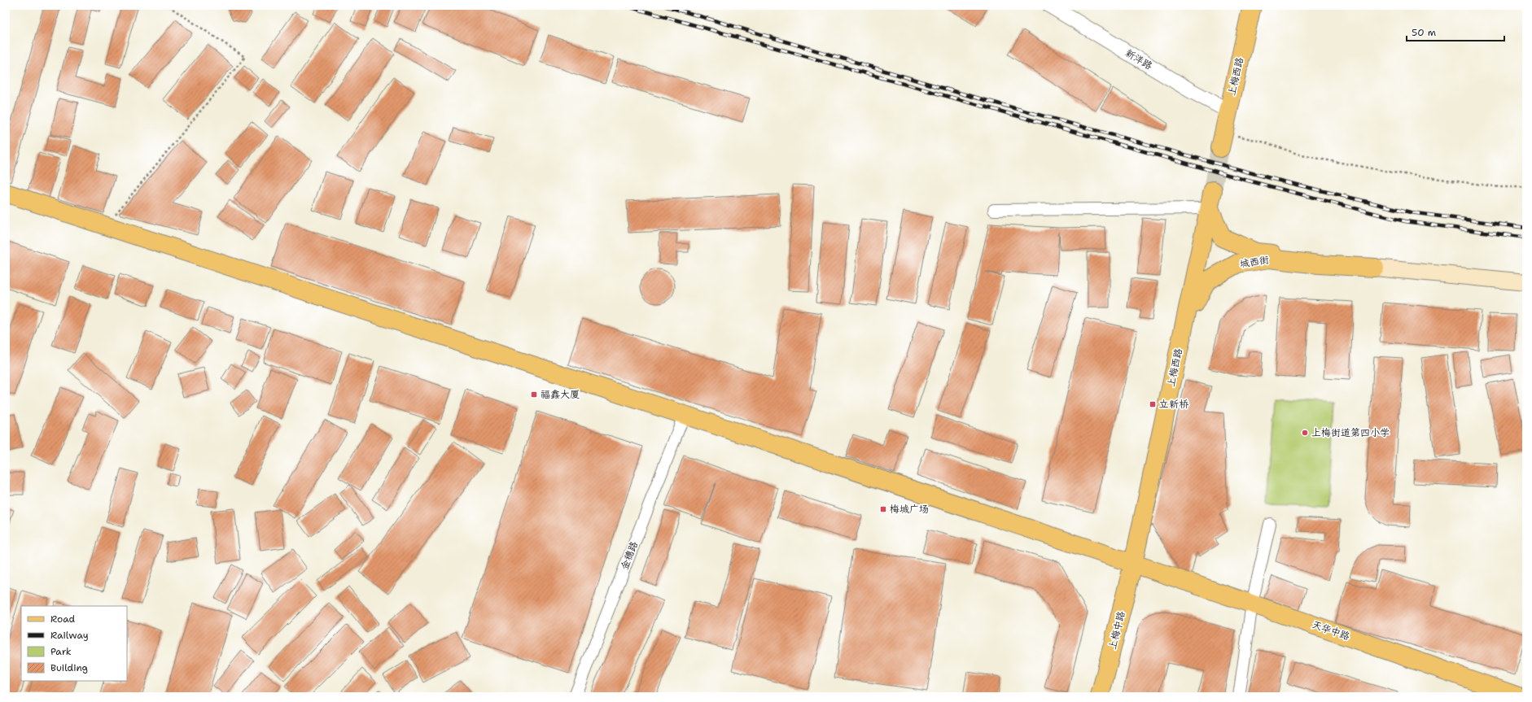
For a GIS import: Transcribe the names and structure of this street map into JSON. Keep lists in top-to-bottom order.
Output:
{
  "streets": {
    "main road": [
      "上梅西路",
      "城西街",
      "上梅中路",
      "天华中路"
    ],
    "street": ["新洋路", "金穗路"]
  },
  "crossings": [
    ["新洋路", "上梅西路"],
    ["上梅西路", "城西街"],
    ["上梅西路", "上梅中路"],
    ["上梅西路", "天华中路"],
    ["金穗路", "天华中路"],
    ["上梅中路", "天华中路"]
  ],
  "places": {
    "transit": ["福鑫大厦", "立新桥", "梅城广场"],
    "other": ["上梅街道第四小学"]
  },
  "legend": [
    "Road",
    "Railway",
    "Park",
    "Building"
  ],
  "scale_bar": "50 m"
}
